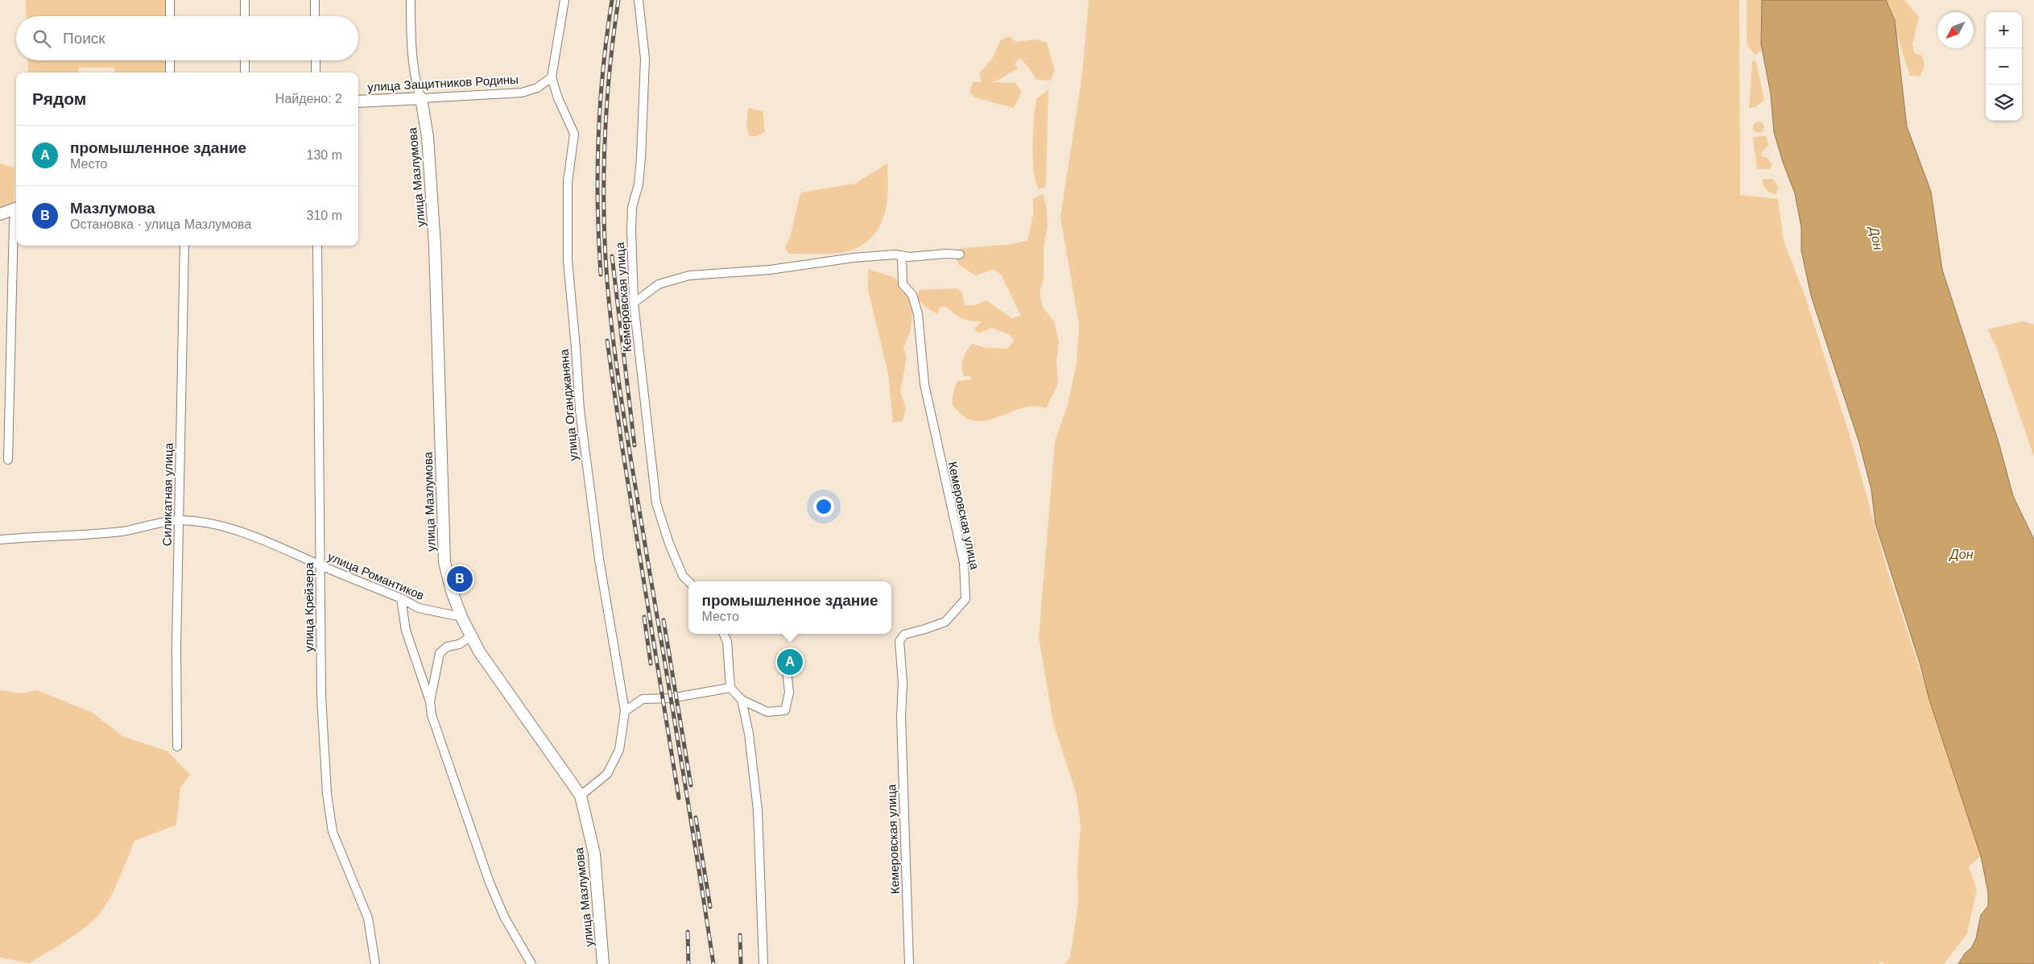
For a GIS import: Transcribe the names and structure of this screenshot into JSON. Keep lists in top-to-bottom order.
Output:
{
  "streets": {
    "street": [
      "улица Защитников Родины",
      "улица Мазлумова",
      "Кемеровская улица",
      "улица Оганджаняна",
      "Силикатная улица",
      "улица Романтиков",
      "улица Крейзера"
    ]
  },
  "crossings": [
    ["улица Защитников Родины", "улица Мазлумова"],
    ["улица Защитников Родины", "улица Оганджаняна"],
    ["улица Мазлумова", "улица Оганджаняна"],
    ["улица Мазлумова", "улица Романтиков"],
    ["Силикатная улица", "улица Романтиков"],
    ["улица Романтиков", "улица Крейзера"]
  ],
  "water": ["Дон"],
  "north": "bottom left",
  "page": {
    "map_buttons": ["+", "−"],
    "search": "Поиск",
    "heading": ["Рядом", "Найдено: 2"],
    "list": [
      {
        "mark": "A",
        "name": "промышленное здание",
        "note": "Место",
        "value": "130 m"
      },
      {
        "mark": "B",
        "name": "Мазлумова",
        "note": "Остановка · улица Мазлумова",
        "value": "310 m"
      }
    ],
    "pins": ["B", "A"],
    "popup": ["промышленное здание", "Место"]
  }
}
